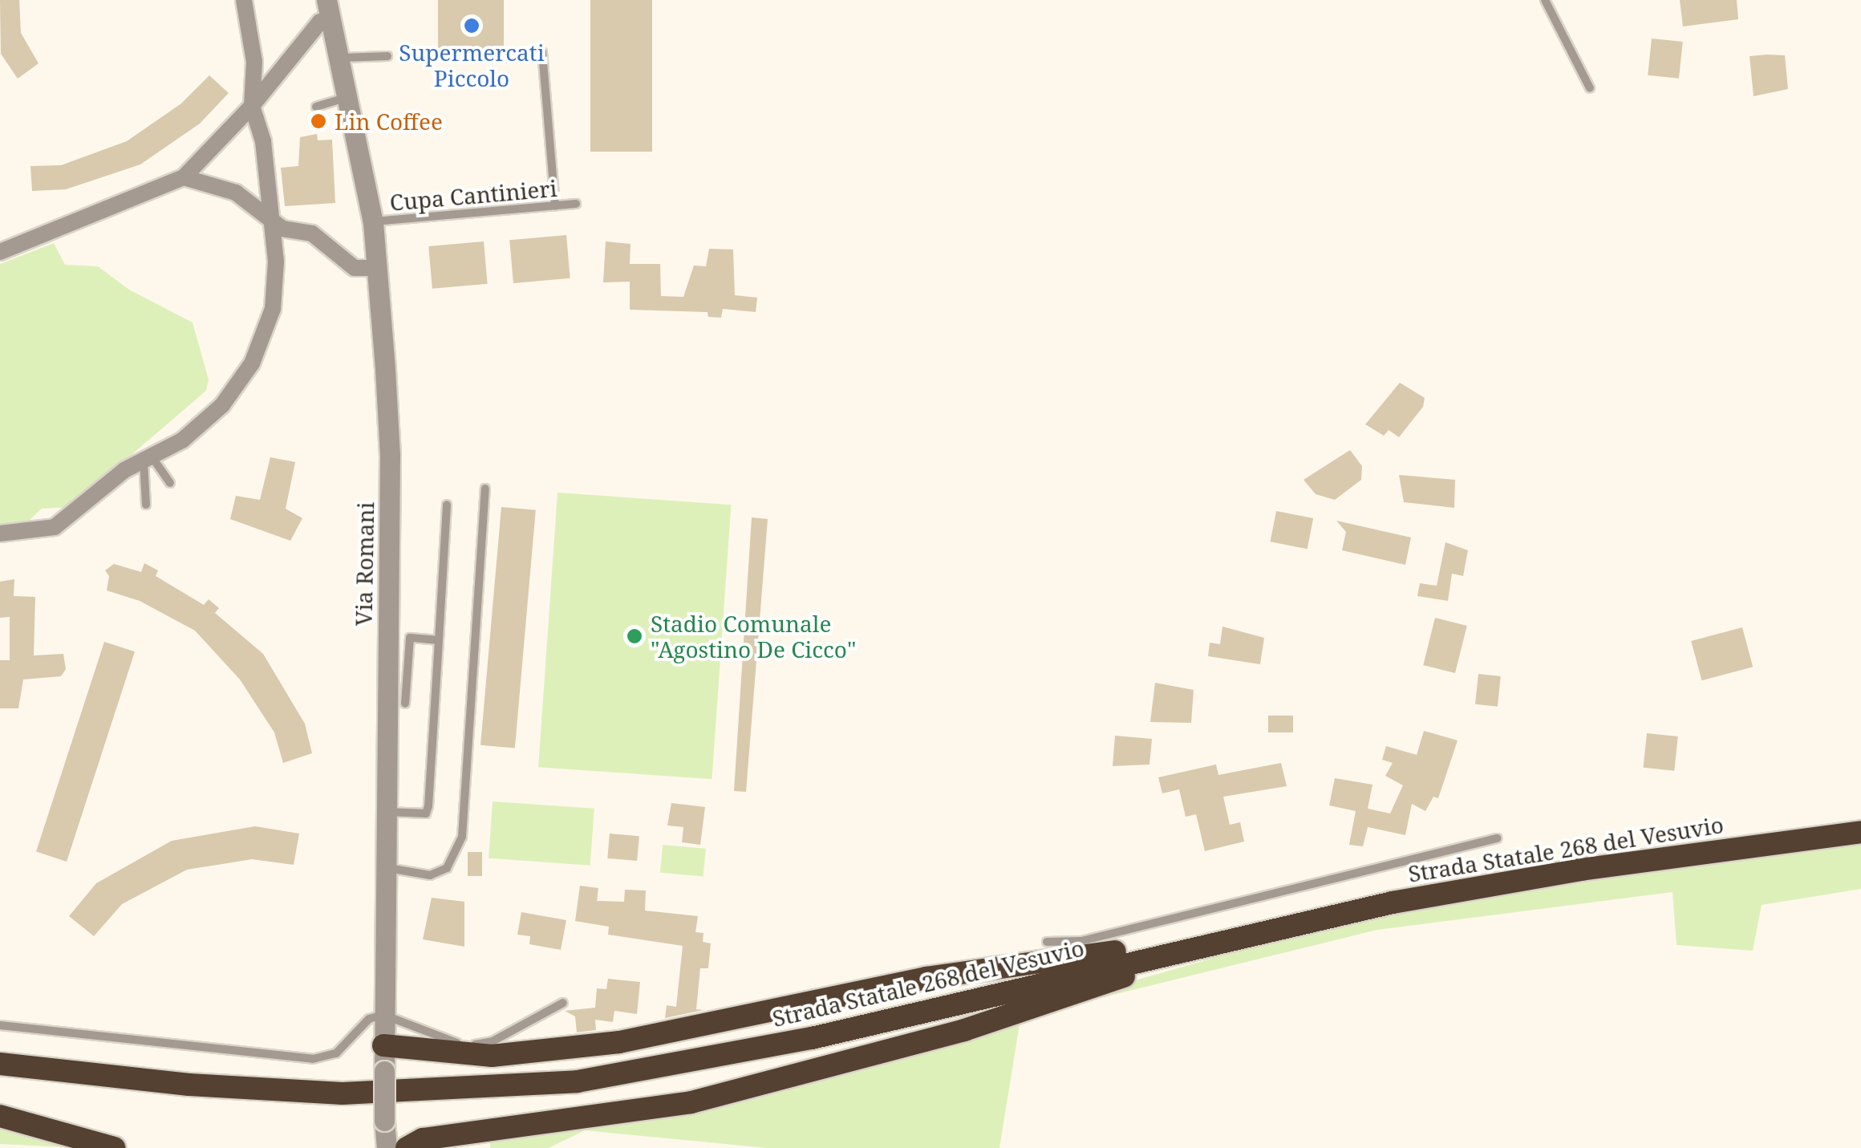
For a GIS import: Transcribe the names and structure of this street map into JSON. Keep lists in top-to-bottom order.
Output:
{
  "streets": {
    "highway": ["Strada Statale 268 del Vesuvio"],
    "street": ["Via Romani"],
    "lane": ["Cupa Cantinieri"]
  },
  "crossings": [
    ["Cupa Cantinieri", "Via Romani"]
  ],
  "places": ["Supermercati Piccolo", "Lin Coffee", "Stadio Comunale \"Agostino De Cicco\""]
}
